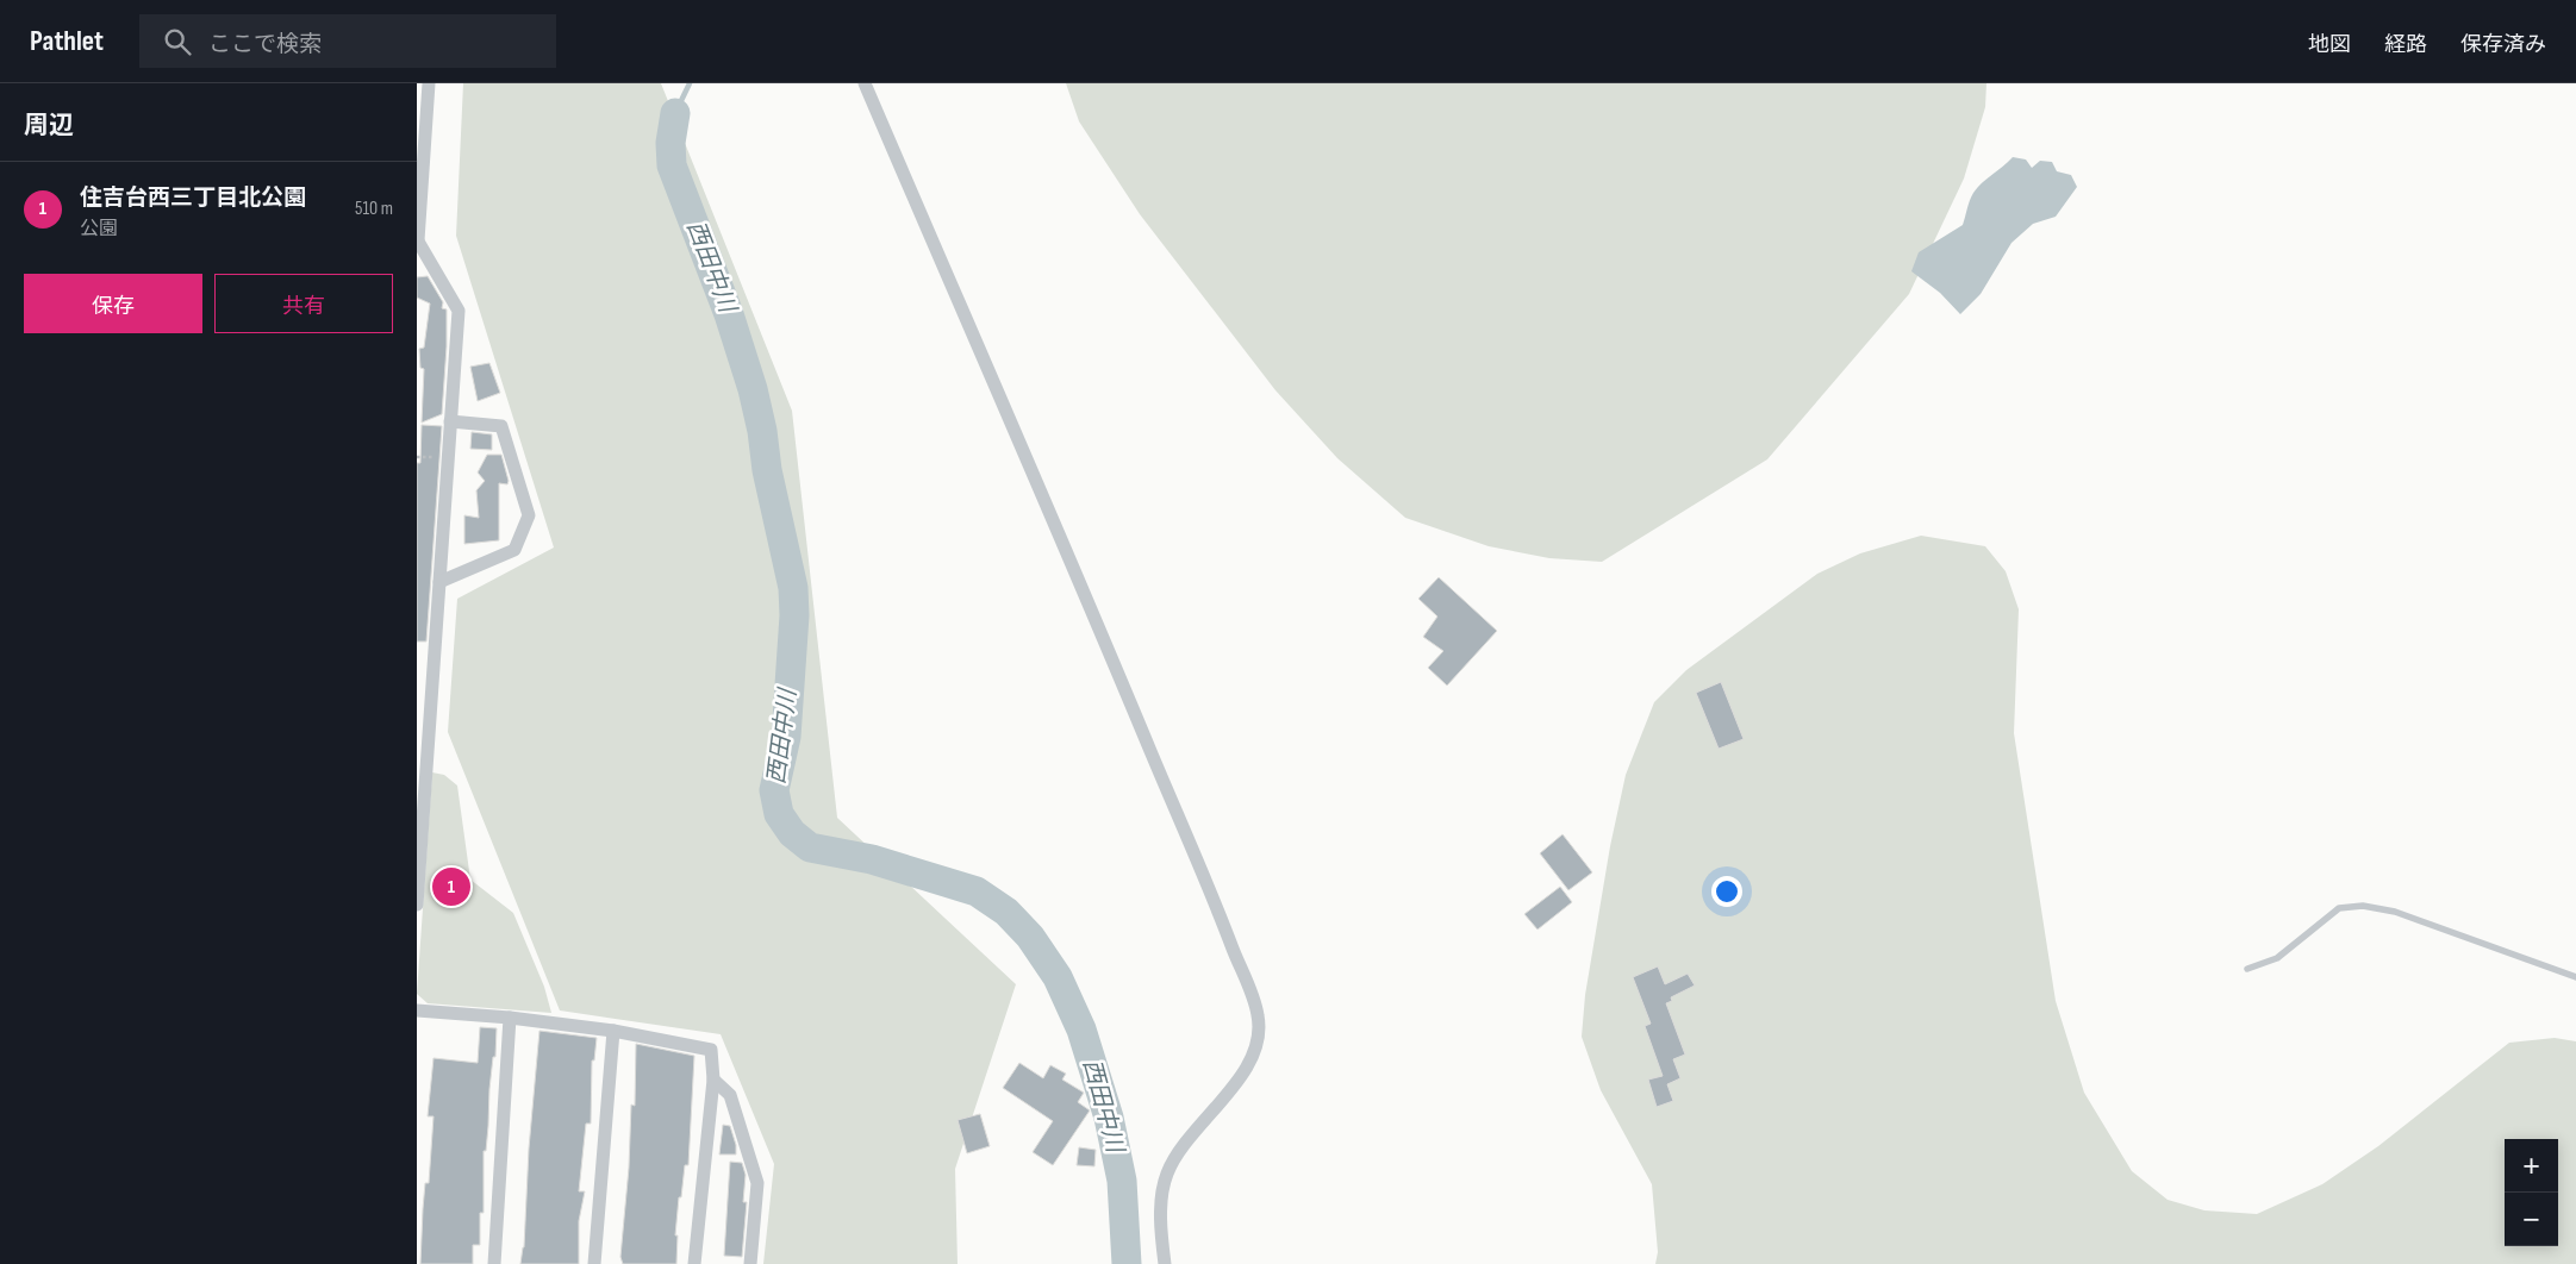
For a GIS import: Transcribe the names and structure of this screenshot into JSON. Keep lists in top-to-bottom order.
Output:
{
  "water": ["西田中川"],
  "page": {
    "header": "Pathlet",
    "search": "ここで検索",
    "nav": ["地図", "経路", "保存済み"],
    "heading": "周辺",
    "list": [
      {
        "mark": "1",
        "name": "住吉台西三丁目北公園",
        "note": "公園",
        "value": "510 m"
      }
    ],
    "buttons": ["保存", "共有"],
    "pins": "1",
    "map_buttons": ["+", "−"]
  }
}
